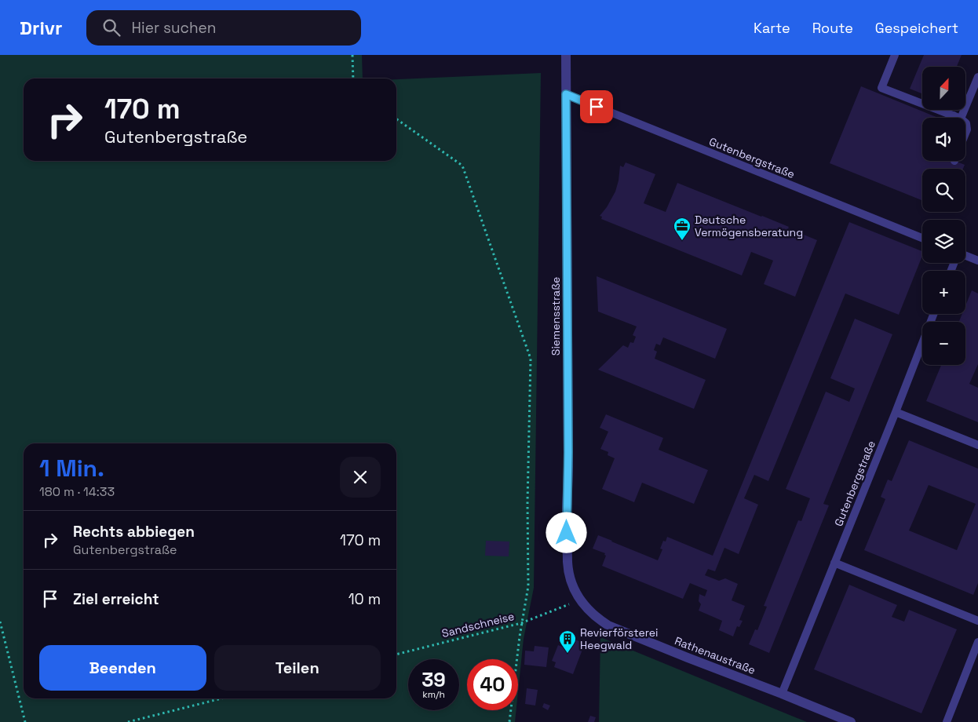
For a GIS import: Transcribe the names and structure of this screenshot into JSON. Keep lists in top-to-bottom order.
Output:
{
  "streets": {
    "street": ["Siemensstraße", "Rathenaustraße"],
    "lane": ["Gutenbergstraße"],
    "path": ["Sandschneise"]
  },
  "crossings": [
    ["Gutenbergstraße", "Siemensstraße"],
    ["Gutenbergstraße", "Rathenaustraße"],
    ["Siemensstraße", "Rathenaustraße"]
  ],
  "places": {
    "office": ["Deutsche Vermögensberatung"],
    "building": ["Revierförsterei Heegwald"]
  },
  "north": "top",
  "page": {
    "header": "Drivr",
    "search": "Hier suchen",
    "nav": ["Karte", "Route", "Gespeichert"],
    "map_buttons": ["+", "−"],
    "turn": ["170 m", "Gutenbergstraße"],
    "heading": ["1 Min.", "180 m · 14:33"],
    "list": [
      {
        "name": "Rechts abbiegen",
        "note": "Gutenbergstraße",
        "value": "170 m"
      },
      {
        "name": "Ziel erreicht",
        "value": "10 m"
      }
    ],
    "buttons": ["Beenden", "Teilen"],
    "speed": "39 km/h",
    "limit": "40"
  }
}
